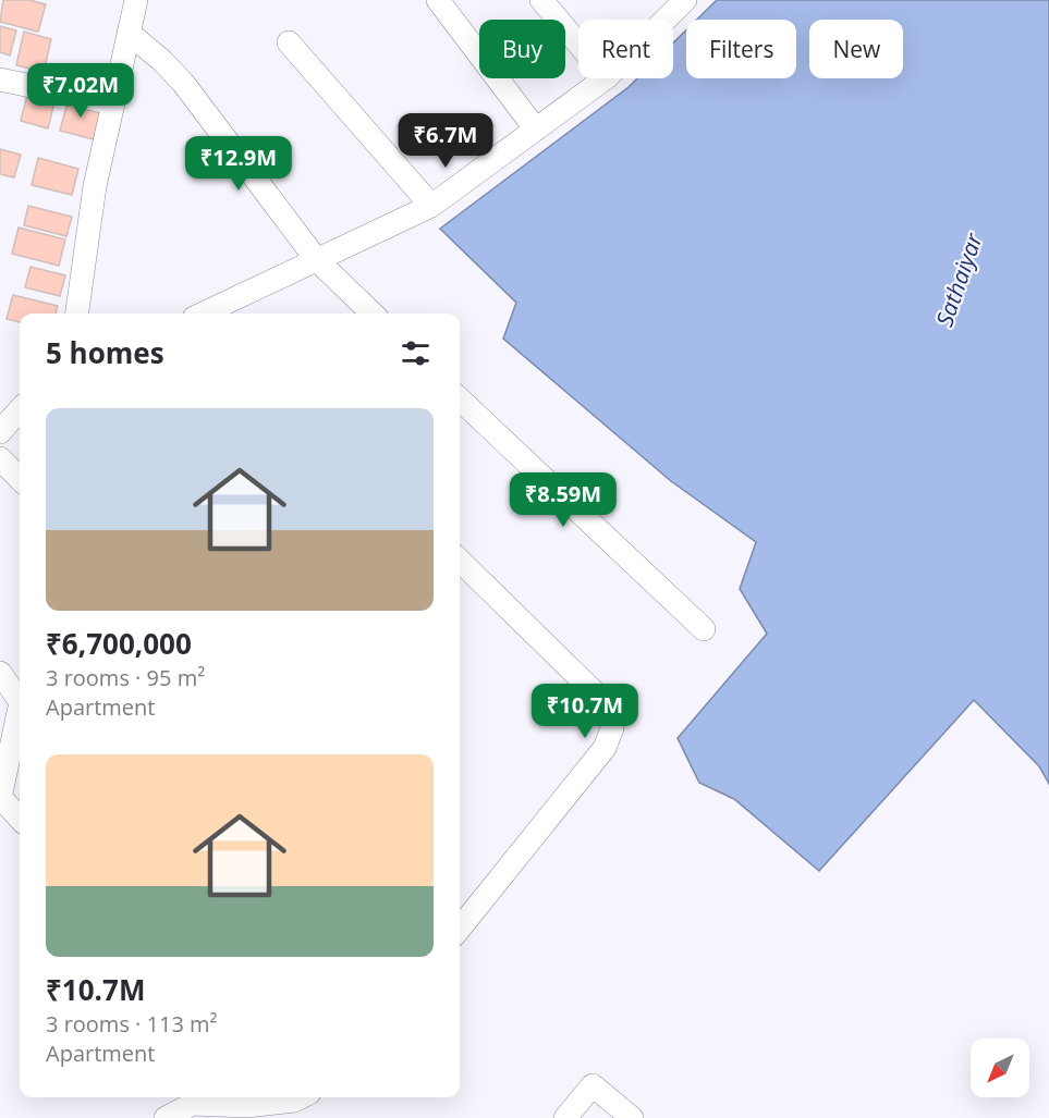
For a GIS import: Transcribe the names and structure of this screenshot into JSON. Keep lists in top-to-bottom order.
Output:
{
  "water": ["Sathaiyar"],
  "north": "bottom left",
  "page": {
    "chip": [
      "Buy",
      "Rent",
      "Filters",
      "New"
    ],
    "price": [
      "₹7.02M",
      "₹6.7M",
      "₹12.9M",
      "₹8.59M",
      "₹10.7M"
    ],
    "heading": "5 homes",
    "list": [
      {
        "name": "₹6,700,000",
        "note": "3 rooms · 95 m² · Apartment"
      },
      {
        "name": "₹10.7M",
        "note": "3 rooms · 113 m² · Apartment"
      }
    ]
  }
}
